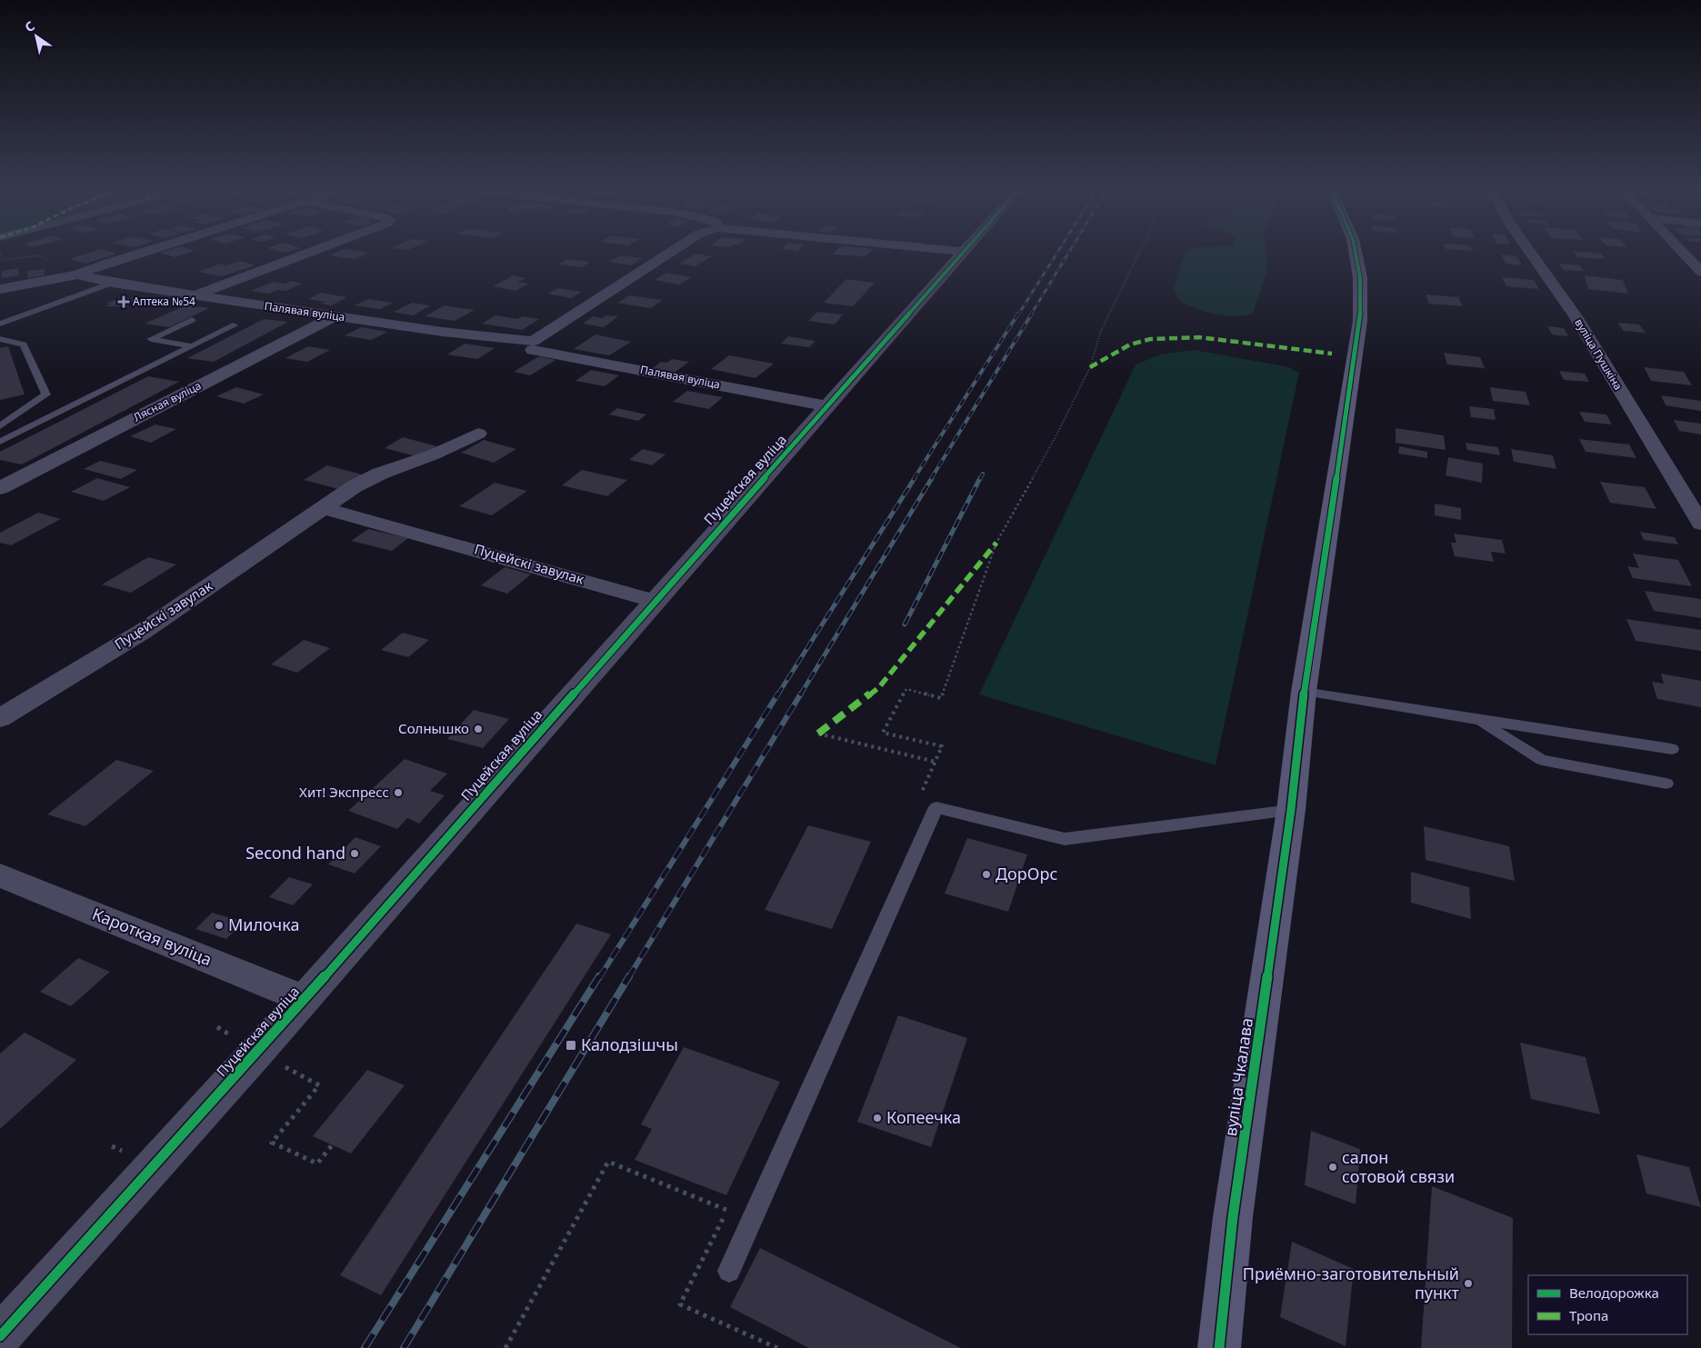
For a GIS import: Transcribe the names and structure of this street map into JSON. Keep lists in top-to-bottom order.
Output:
{
  "streets": {
    "street": [
      "Палявая вуліца",
      "вуліца Пушкіна",
      "Лясная вуліца",
      "Пуцейская вуліца",
      "Пуцейскі завулак",
      "Кароткая вуліца",
      "вуліца Чкалава"
    ]
  },
  "crossings": [
    ["Палявая вуліца", "Лясная вуліца"],
    ["Палявая вуліца", "Пуцейская вуліца"],
    ["Пуцейская вуліца", "Пуцейскі завулак"],
    ["Пуцейская вуліца", "Кароткая вуліца"]
  ],
  "places": {
    "health": ["Аптека №54"],
    "other": [
      "Солнышко",
      "Хит! Экспресс",
      "Second hand",
      "ДорОрс",
      "Милочка",
      "Копеечка",
      "салон сотовой связи",
      "Приёмно-заготовительный пункт"
    ],
    "transit": ["Калодзішчы"]
  },
  "legend": ["Велодорожка", "Тропа"],
  "north": "top left"
}
